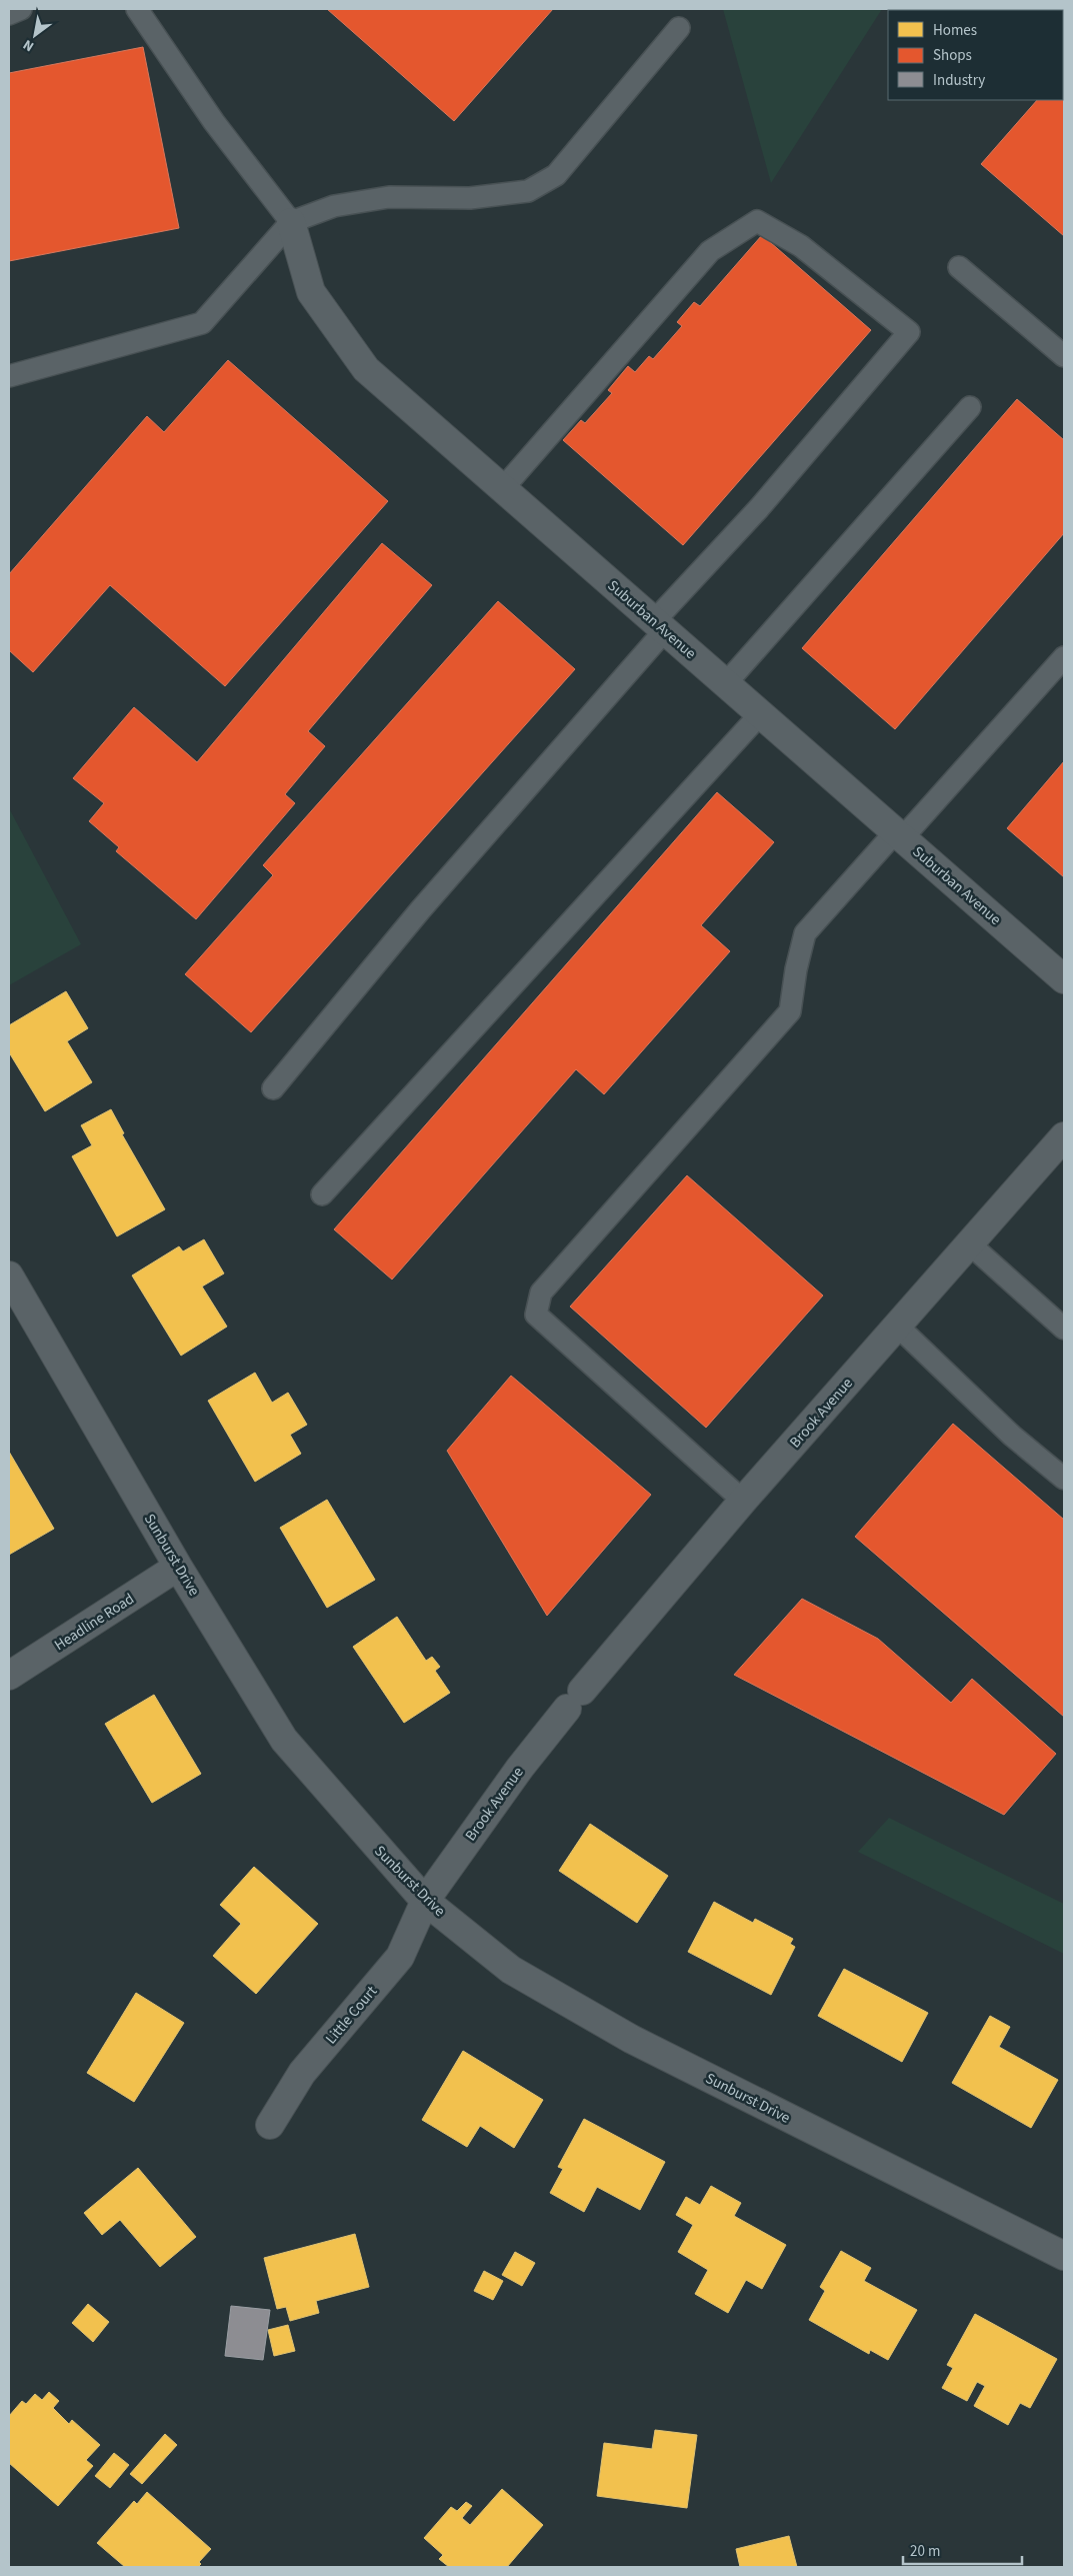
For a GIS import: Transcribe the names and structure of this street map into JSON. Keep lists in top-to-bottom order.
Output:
{
  "streets": {
    "street": [
      "Suburban Avenue",
      "Brook Avenue",
      "Sunburst Drive",
      "Headline Road",
      "Little Court"
    ]
  },
  "crossings": [
    ["Brook Avenue", "Sunburst Drive"],
    ["Brook Avenue", "Little Court"],
    ["Sunburst Drive", "Headline Road"],
    ["Sunburst Drive", "Little Court"]
  ],
  "legend": ["Homes", "Shops", "Industry"],
  "scale_bar": "20 m",
  "north": "bottom left"
}
